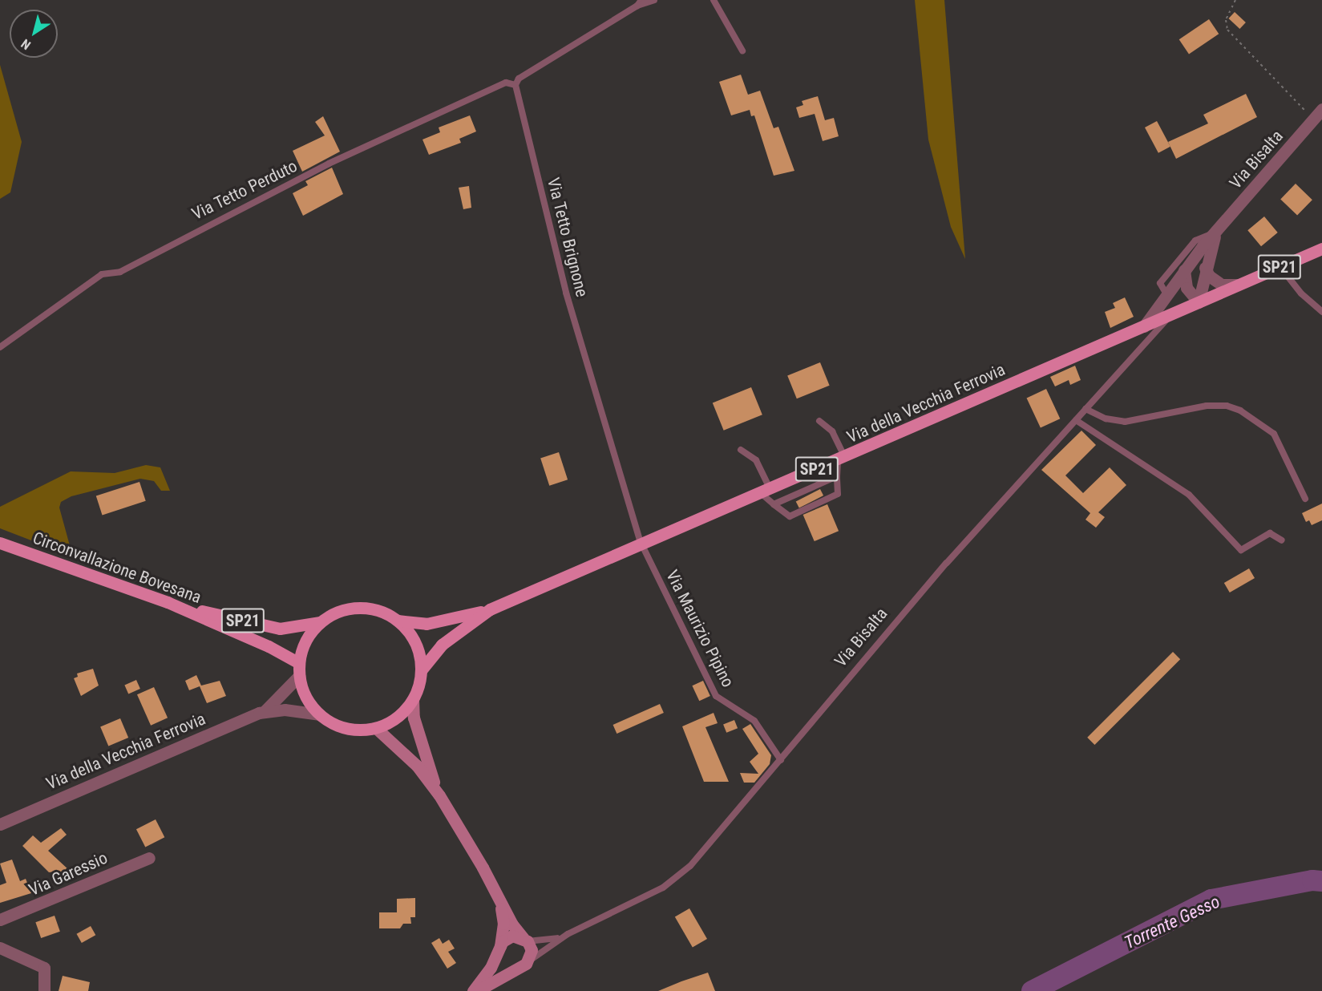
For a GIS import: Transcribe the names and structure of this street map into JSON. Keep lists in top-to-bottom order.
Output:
{
  "streets": {
    "main road": [
      "Via Bisalta",
      "SP21",
      "Via della Vecchia Ferrovia",
      "Circonvallazione Bovesana"
    ],
    "street": ["Via Garessio"],
    "lane": ["Via Tetto Perduto", "Via Tetto Brignone", "Via Maurizio Pipino"]
  },
  "crossings": [
    ["Via Bisalta", "Via della Vecchia Ferrovia"],
    ["Via Bisalta", "Via Maurizio Pipino"],
    ["Via Tetto Perduto", "Via Tetto Brignone"],
    ["Via Tetto Brignone", "Via della Vecchia Ferrovia"],
    ["Via Tetto Brignone", "Via Maurizio Pipino"],
    ["SP21", "Via della Vecchia Ferrovia"],
    ["SP21", "Circonvallazione Bovesana"],
    ["Via della Vecchia Ferrovia", "Circonvallazione Bovesana"],
    ["Via della Vecchia Ferrovia", "Via Maurizio Pipino"]
  ],
  "water": ["Torrente Gesso"],
  "north": "bottom left"
}
